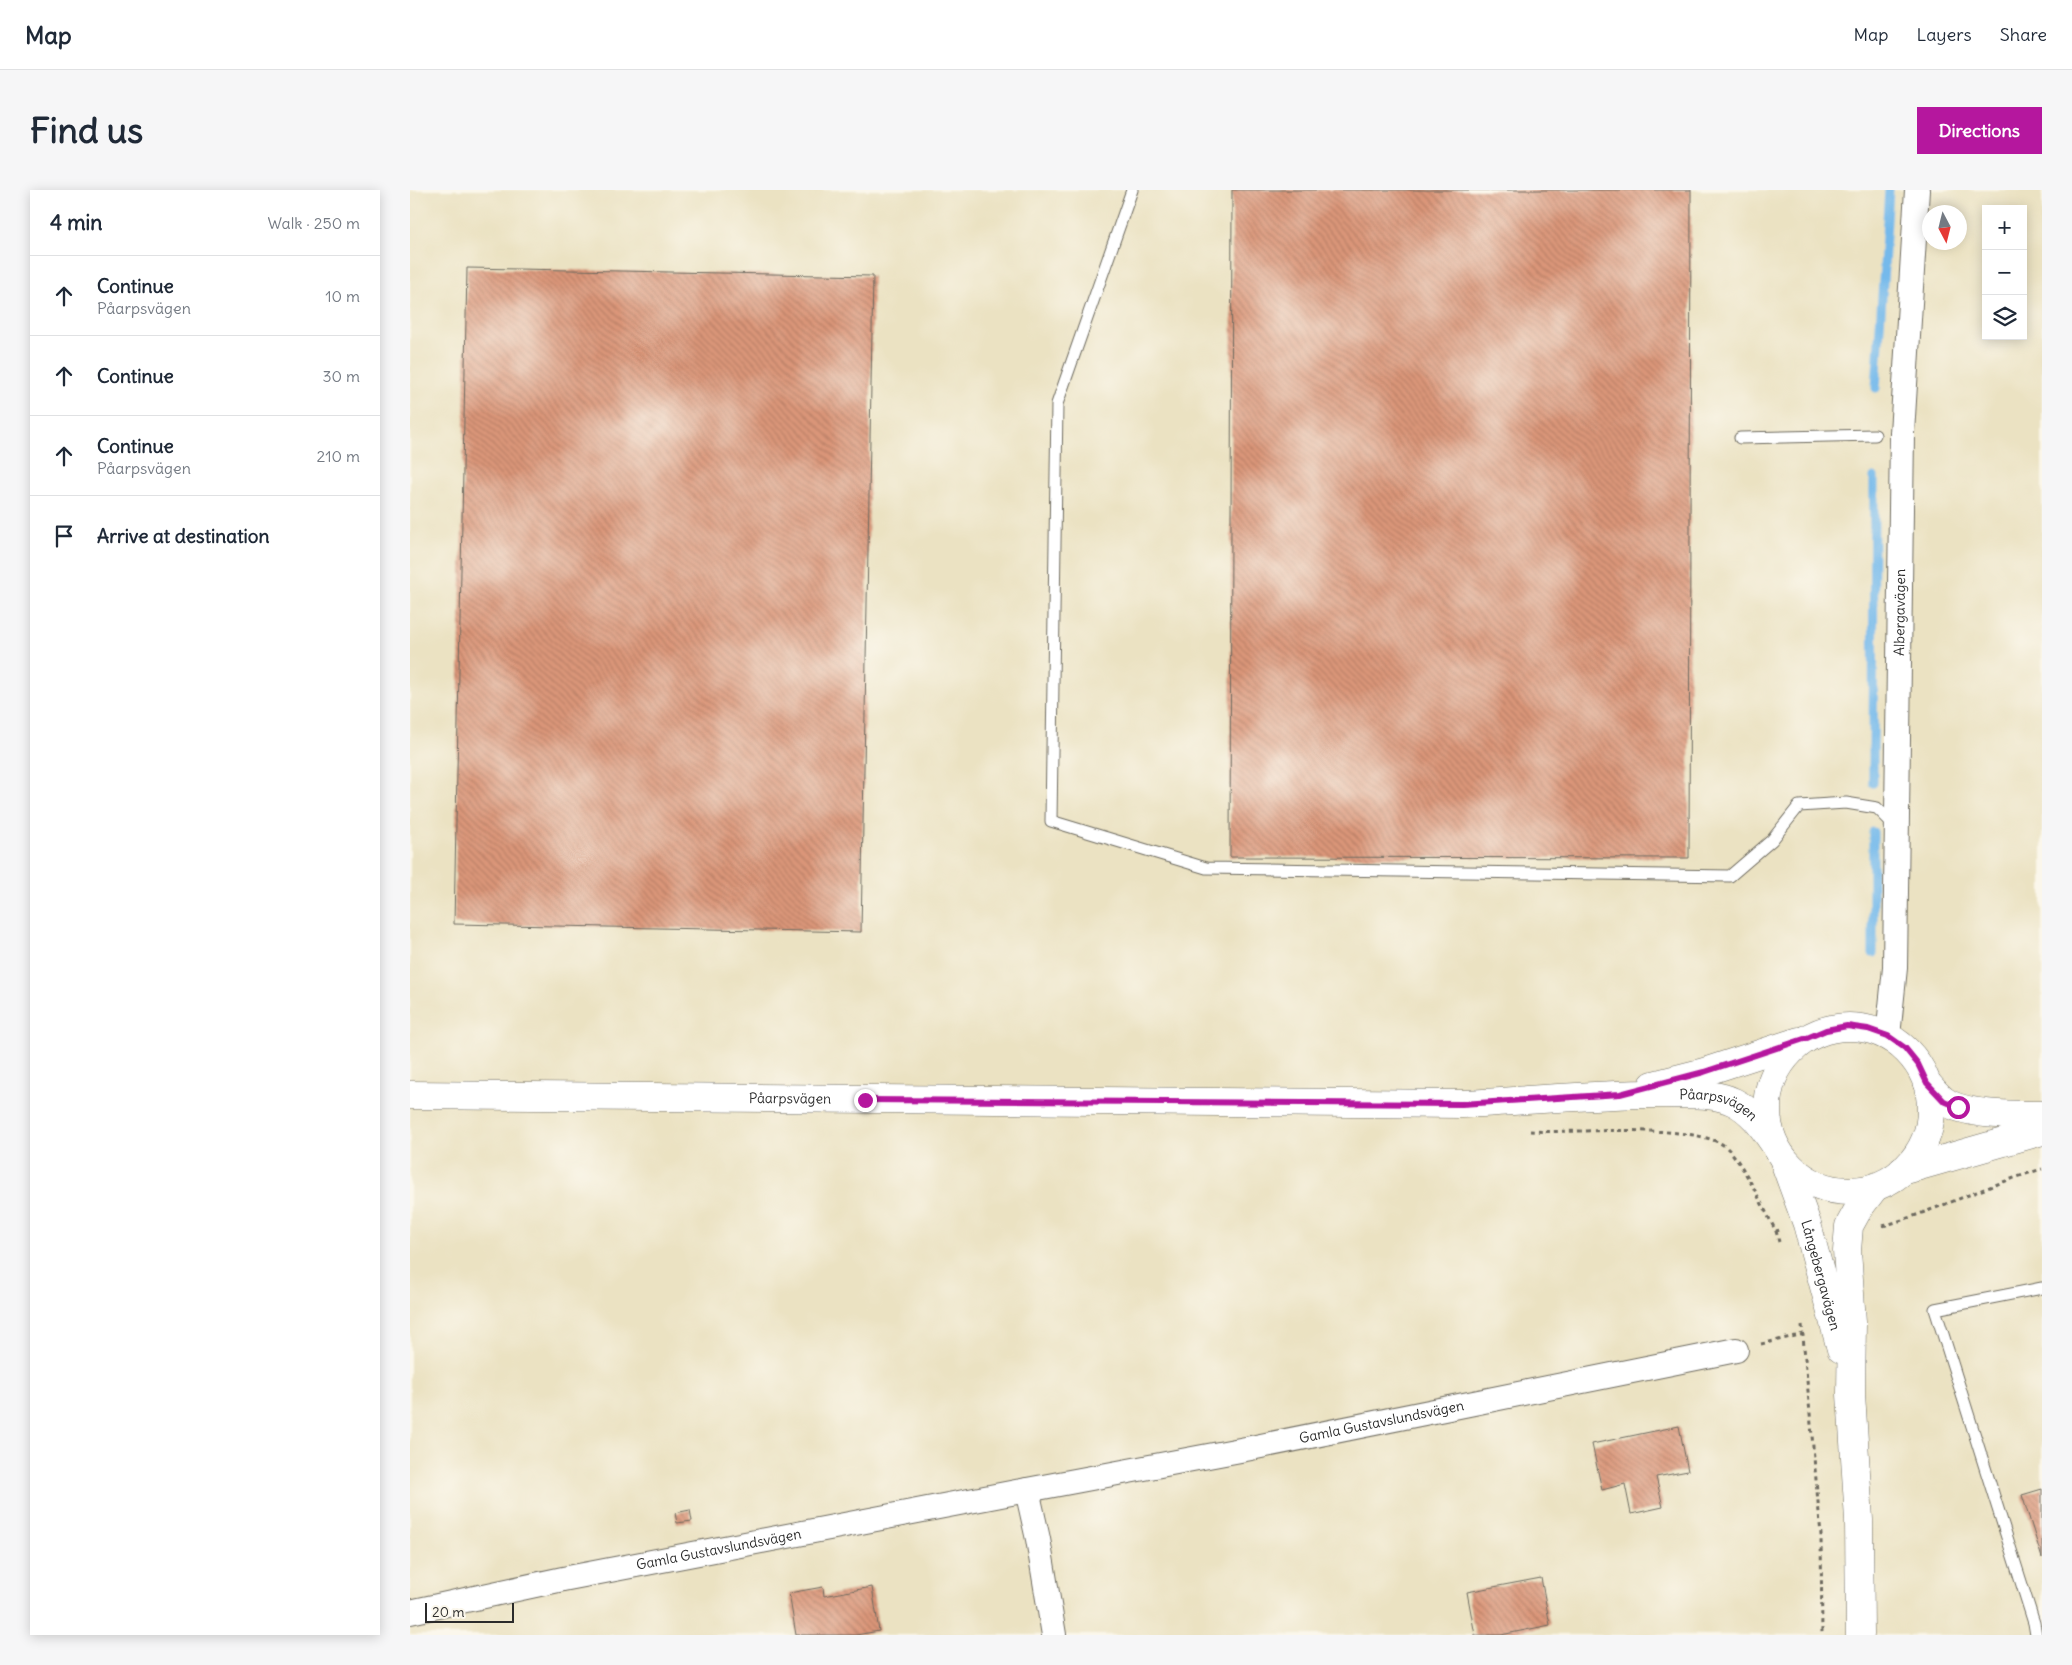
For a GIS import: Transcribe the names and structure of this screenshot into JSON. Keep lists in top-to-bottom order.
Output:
{
  "streets": {
    "street": [
      "Albergavägen",
      "Påarpsvägen",
      "Långebergavägen",
      "Gamla Gustavslundsvägen"
    ]
  },
  "crossings": [
    ["Albergavägen", "Påarpsvägen"],
    ["Albergavägen", "Långebergavägen"],
    ["Påarpsvägen", "Långebergavägen"]
  ],
  "scale_bar": "20 m",
  "north": "bottom",
  "page": {
    "header": "Map",
    "nav": ["Map", "Layers", "Share"],
    "buttons": "Directions",
    "title": "Find us",
    "heading": ["4 min", "Walk · 250 m"],
    "map_buttons": ["+", "−"],
    "list": [
      ["Continue", "Påarpsvägen", "10 m"],
      ["Continue", "30 m"],
      ["Continue", "Påarpsvägen", "210 m"],
      "Arrive at destination"
    ],
    "scale": "20 m"
  }
}
